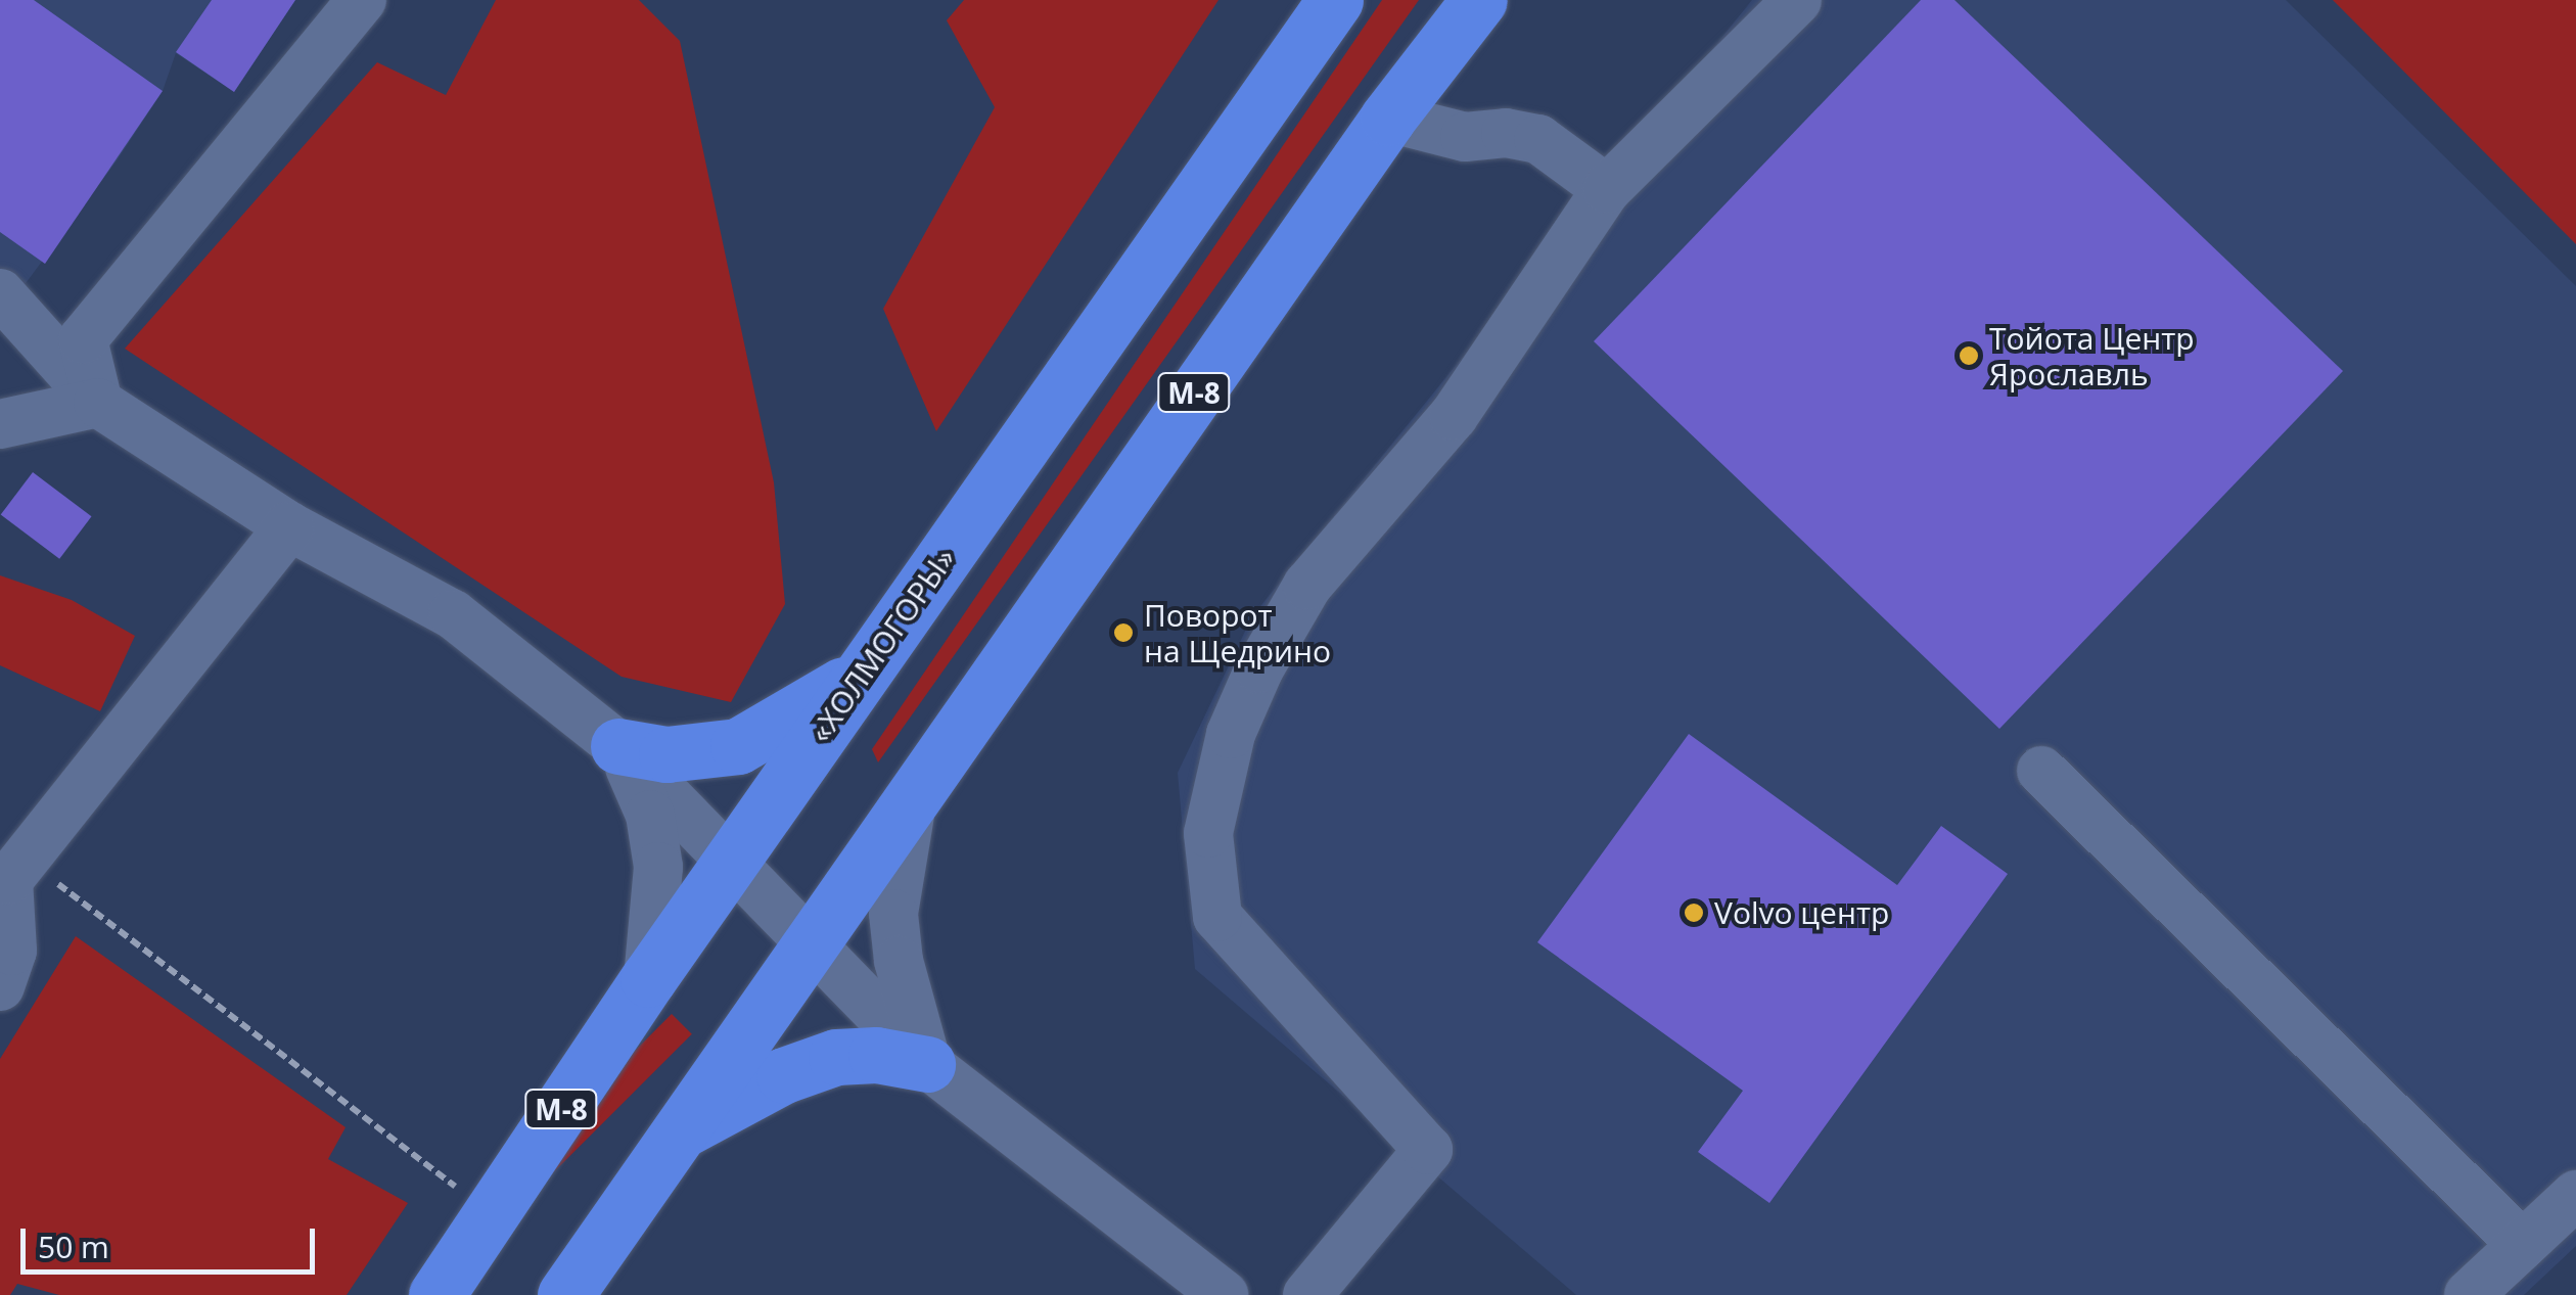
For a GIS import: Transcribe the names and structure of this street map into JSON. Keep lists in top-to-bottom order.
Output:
{
  "streets": {
    "highway": ["М-8", "«ХОЛМОГОРЫ»"]
  },
  "places": ["Тойота Центр Ярославль", "Поворот на Щедрино", "Volvo центр"],
  "scale_bar": "50 m"
}
